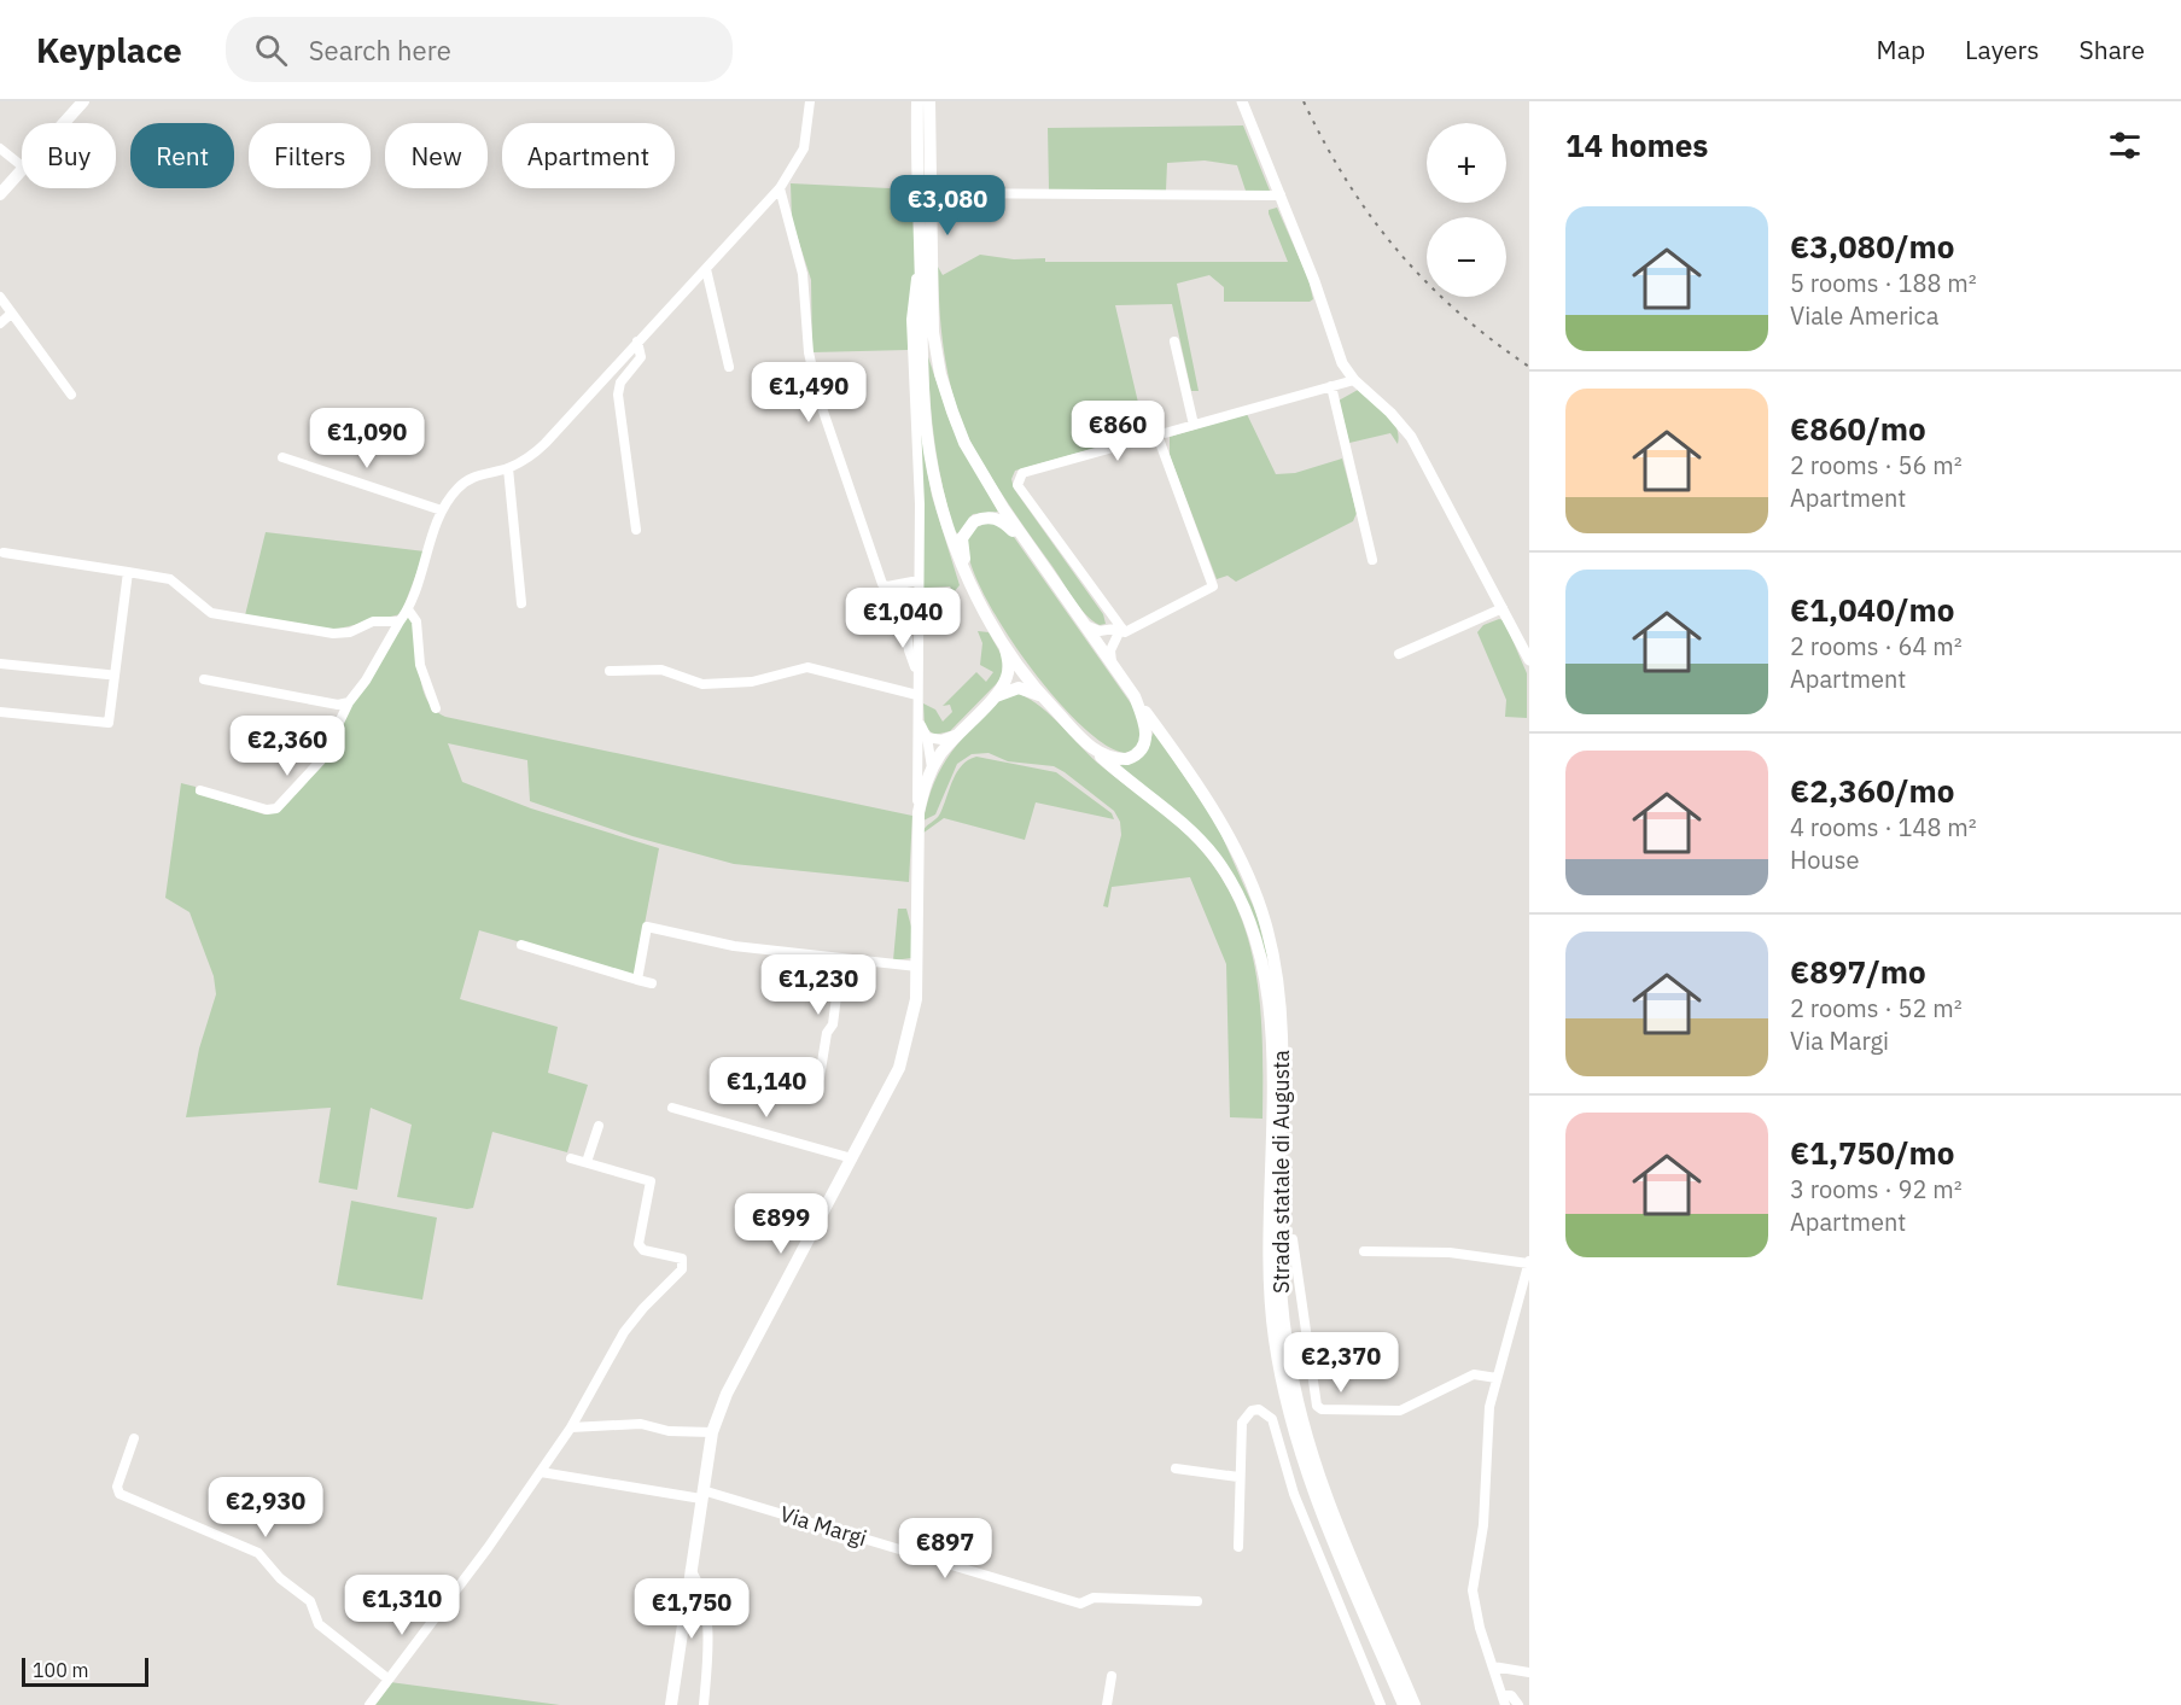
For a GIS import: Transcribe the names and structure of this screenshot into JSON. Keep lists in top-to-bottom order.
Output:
{
  "streets": {
    "main road": ["Strada statale di Augusta"],
    "street": ["Via Margi"]
  },
  "scale_bar": "100 m",
  "page": {
    "header": "Keyplace",
    "search": "Search here",
    "nav": ["Map", "Layers", "Share"],
    "heading": "14 homes",
    "map_buttons": ["+", "−"],
    "chip": [
      "Buy",
      "Rent",
      "Filters",
      "New",
      "Apartment"
    ],
    "price": [
      "€3,080",
      "€1,490",
      "€860",
      "€1,090",
      "€1,040",
      "€2,360",
      "€1,230",
      "€1,140",
      "€899",
      "€2,370",
      "€2,930",
      "€897",
      "€1,310",
      "€1,750"
    ],
    "list": [
      {
        "name": "€3,080/mo",
        "note": "5 rooms · 188 m² · Viale America"
      },
      {
        "name": "€860/mo",
        "note": "2 rooms · 56 m² · Apartment"
      },
      {
        "name": "€1,040/mo",
        "note": "2 rooms · 64 m² · Apartment"
      },
      {
        "name": "€2,360/mo",
        "note": "4 rooms · 148 m² · House"
      },
      {
        "name": "€897/mo",
        "note": "2 rooms · 52 m² · Via Margi"
      },
      {
        "name": "€1,750/mo",
        "note": "3 rooms · 92 m² · Apartment"
      }
    ],
    "scale": "100 m"
  }
}
